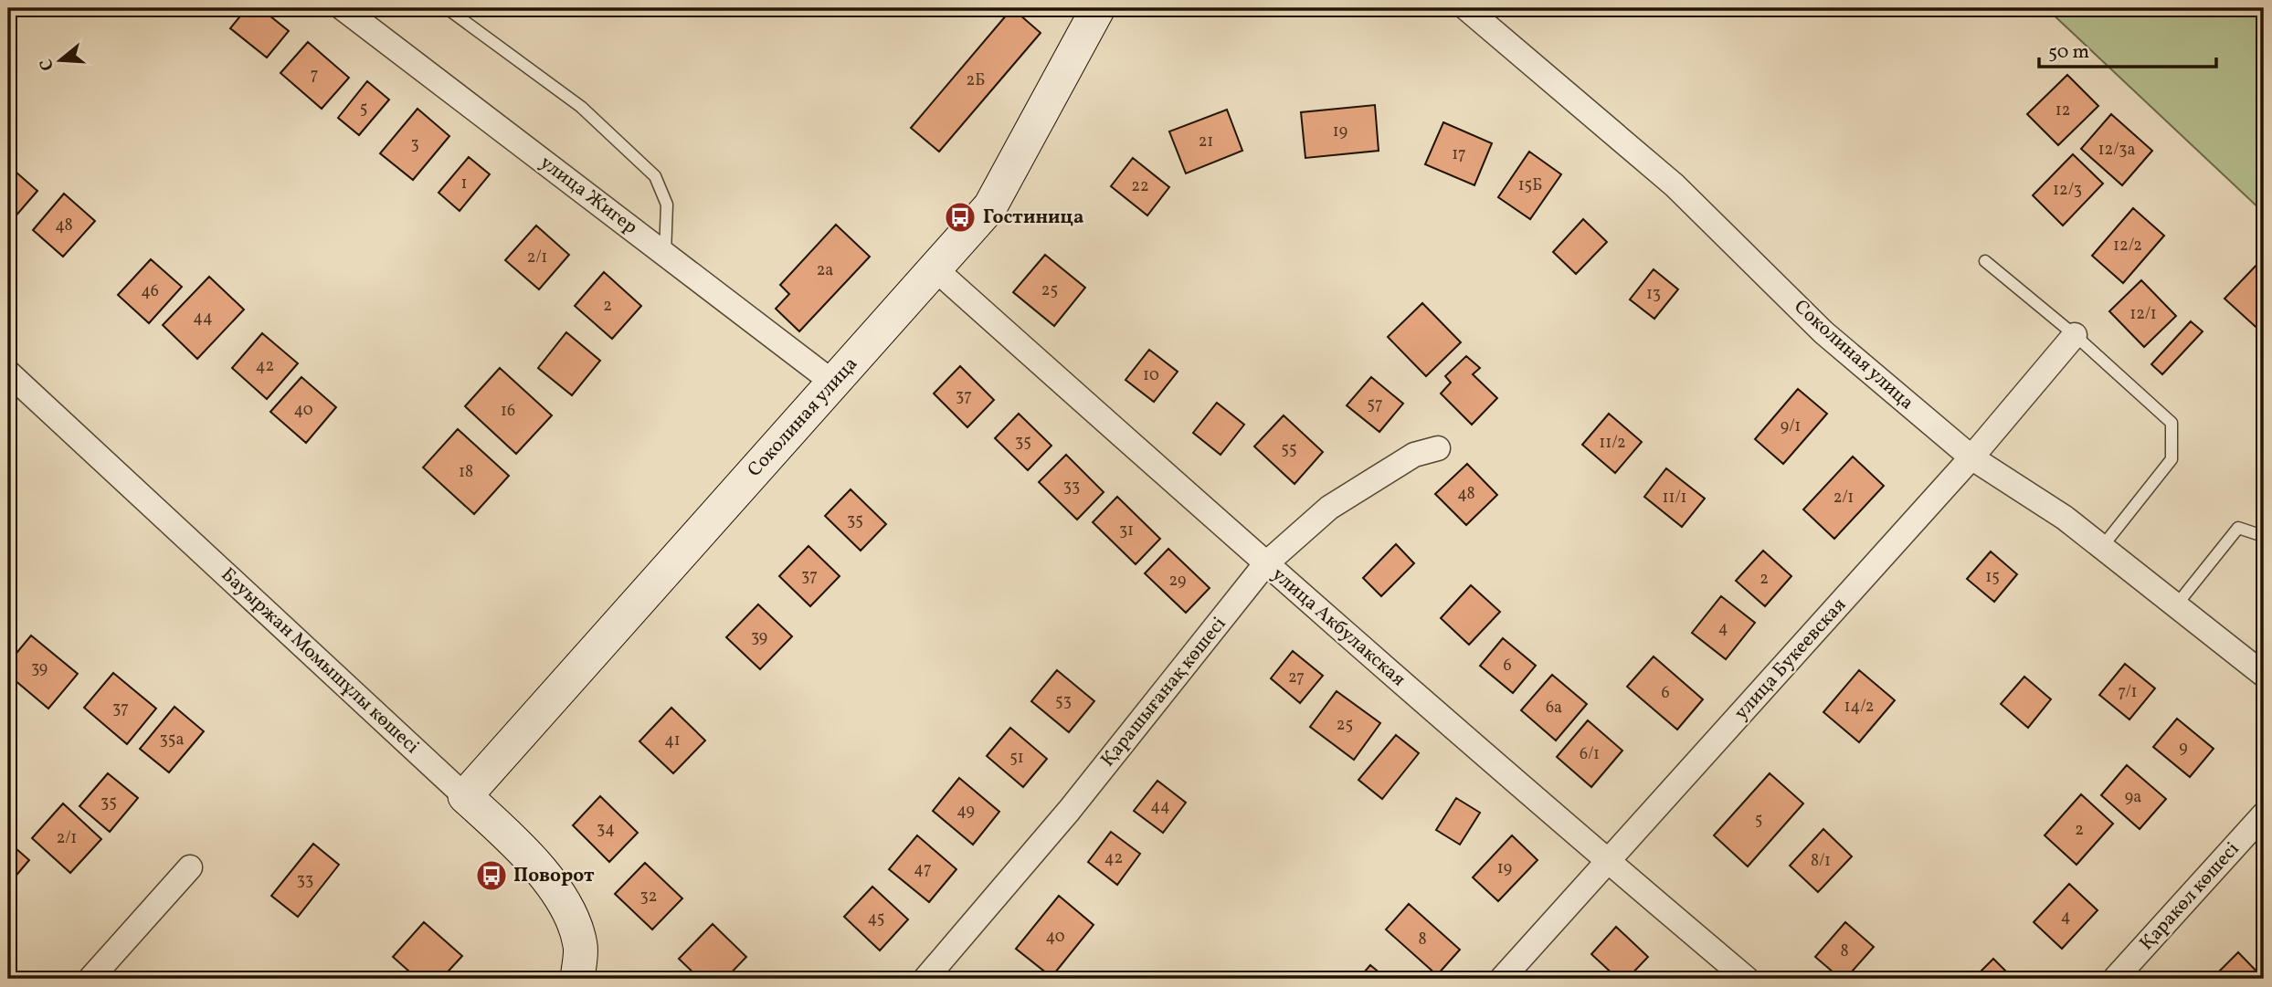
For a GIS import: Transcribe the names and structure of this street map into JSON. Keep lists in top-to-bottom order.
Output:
{
  "streets": {
    "street": [
      "улица Жигер",
      "Соколиная улица",
      "улица Акбулакская",
      "улица Букеевская",
      "Бауыржан Момышұлы көшесі",
      "Қарашығанақ көшесі",
      "Қаракөл көшесі"
    ]
  },
  "crossings": [
    ["улица Жигер", "Соколиная улица"],
    ["Соколиная улица", "улица Акбулакская"],
    ["Соколиная улица", "улица Букеевская"],
    ["Соколиная улица", "Бауыржан Момышұлы көшесі"],
    ["улица Акбулакская", "улица Букеевская"],
    ["улица Акбулакская", "Қарашығанақ көшесі"]
  ],
  "places": {
    "bus stop": ["Гостиница", "Поворот"]
  },
  "house_numbers": [
    "7",
    "2Б",
    "5",
    "12",
    "19",
    "21",
    "3",
    "12/3а",
    "17",
    "1",
    "15Б",
    "22",
    "12/3",
    "48",
    "12/2",
    "2/1",
    "2а",
    "25",
    "46",
    "13",
    "2",
    "12/1",
    "44",
    "42",
    "10",
    "37",
    "57",
    "40",
    "16",
    "9/1",
    "35",
    "11/2",
    "55",
    "18",
    "33",
    "48",
    "11/1",
    "2/1",
    "35",
    "31",
    "37",
    "15",
    "2",
    "29",
    "4",
    "39",
    "6",
    "39",
    "27",
    "7/1",
    "6",
    "53",
    "14/2",
    "6а",
    "37",
    "25",
    "35а",
    "41",
    "9",
    "6/1",
    "51",
    "9а",
    "35",
    "44",
    "49",
    "5",
    "34",
    "2",
    "2/1",
    "42",
    "8/1",
    "19",
    "47",
    "33",
    "32",
    "4",
    "45",
    "40",
    "8",
    "8"
  ],
  "scale_bar": "50 m",
  "north": "left"
}
